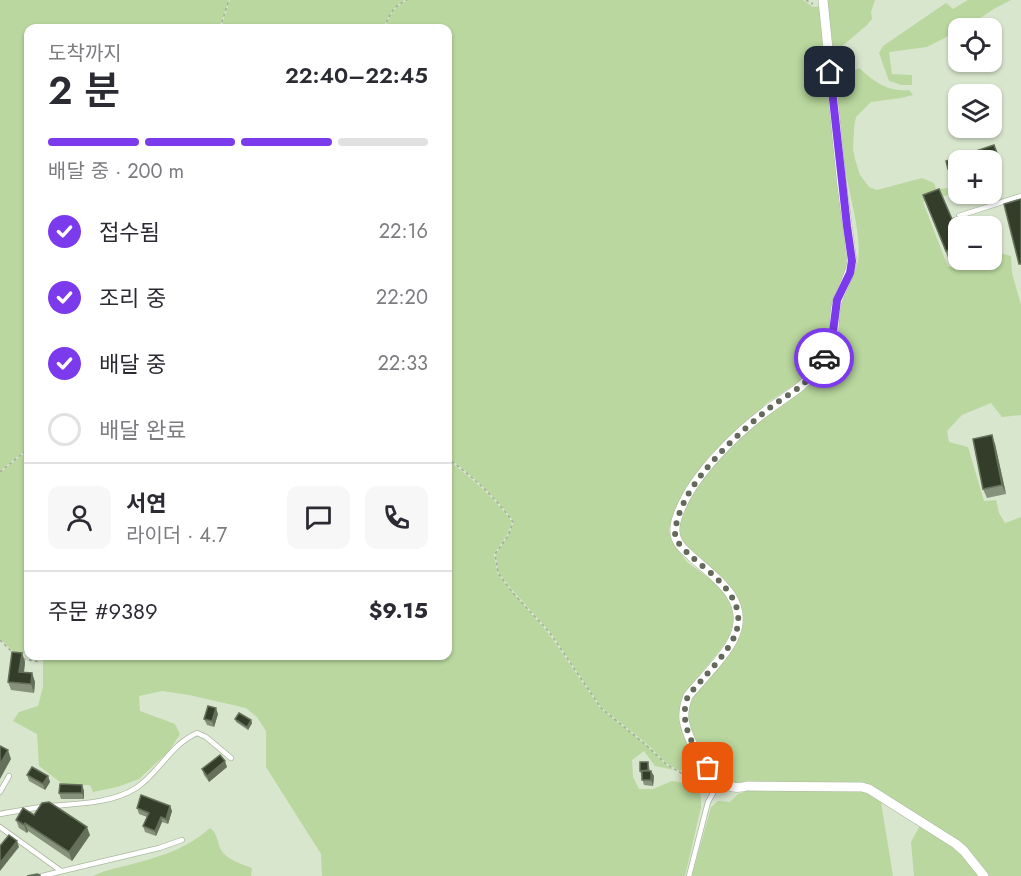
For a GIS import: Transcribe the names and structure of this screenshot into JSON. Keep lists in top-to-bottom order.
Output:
{
  "page": {
    "map_buttons": ["+", "−"],
    "heading": ["2 분", "도착까지", "22:40–22:45"],
    "panel": [
      "서연",
      "라이더 · 4.7",
      "주문 #9389",
      "$9.15"
    ],
    "bar": "배달 중 · 200 m",
    "list": [
      ["접수됨", "22:16"],
      ["조리 중", "22:20"],
      ["배달 중", "22:33"],
      "배달 완료"
    ]
  }
}
